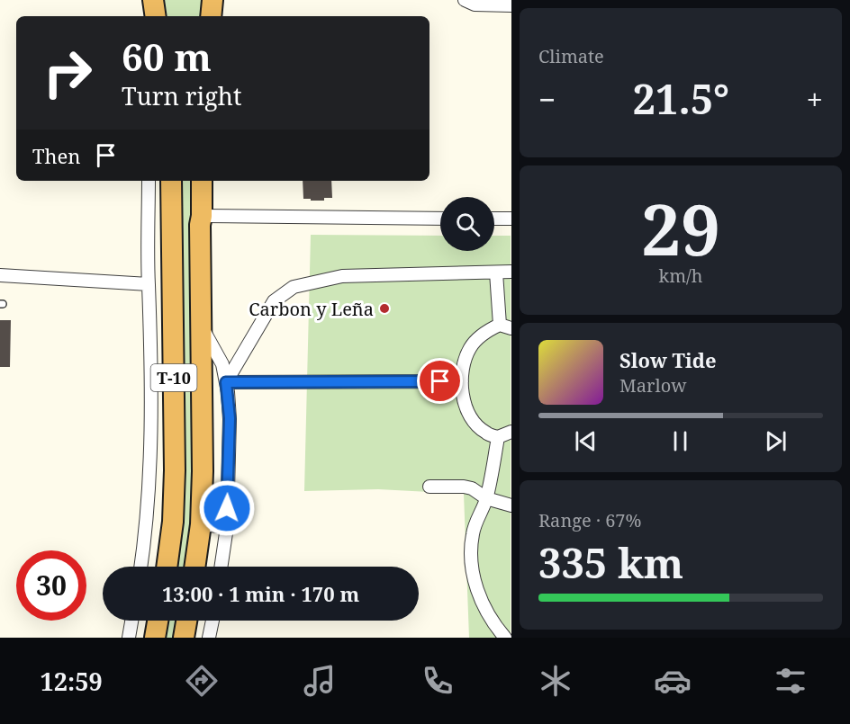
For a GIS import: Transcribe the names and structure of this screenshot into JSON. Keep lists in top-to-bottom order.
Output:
{
  "streets": {
    "highway": ["T-10"]
  },
  "places": ["Carbon y Leña"],
  "page": {
    "tile": [
      "Climate",
      ["29", "km/h"],
      ["Range · 67%", "335 km"]
    ],
    "turn": ["60 m", "Turn right"],
    "heat": ["−", "21.5°", "+"],
    "then": "Then",
    "song": ["Slow Tide", "Marlow"],
    "limit": "30",
    "trip": "13:00 · 1 min · 170 m",
    "tabs": "12:59"
  }
}
